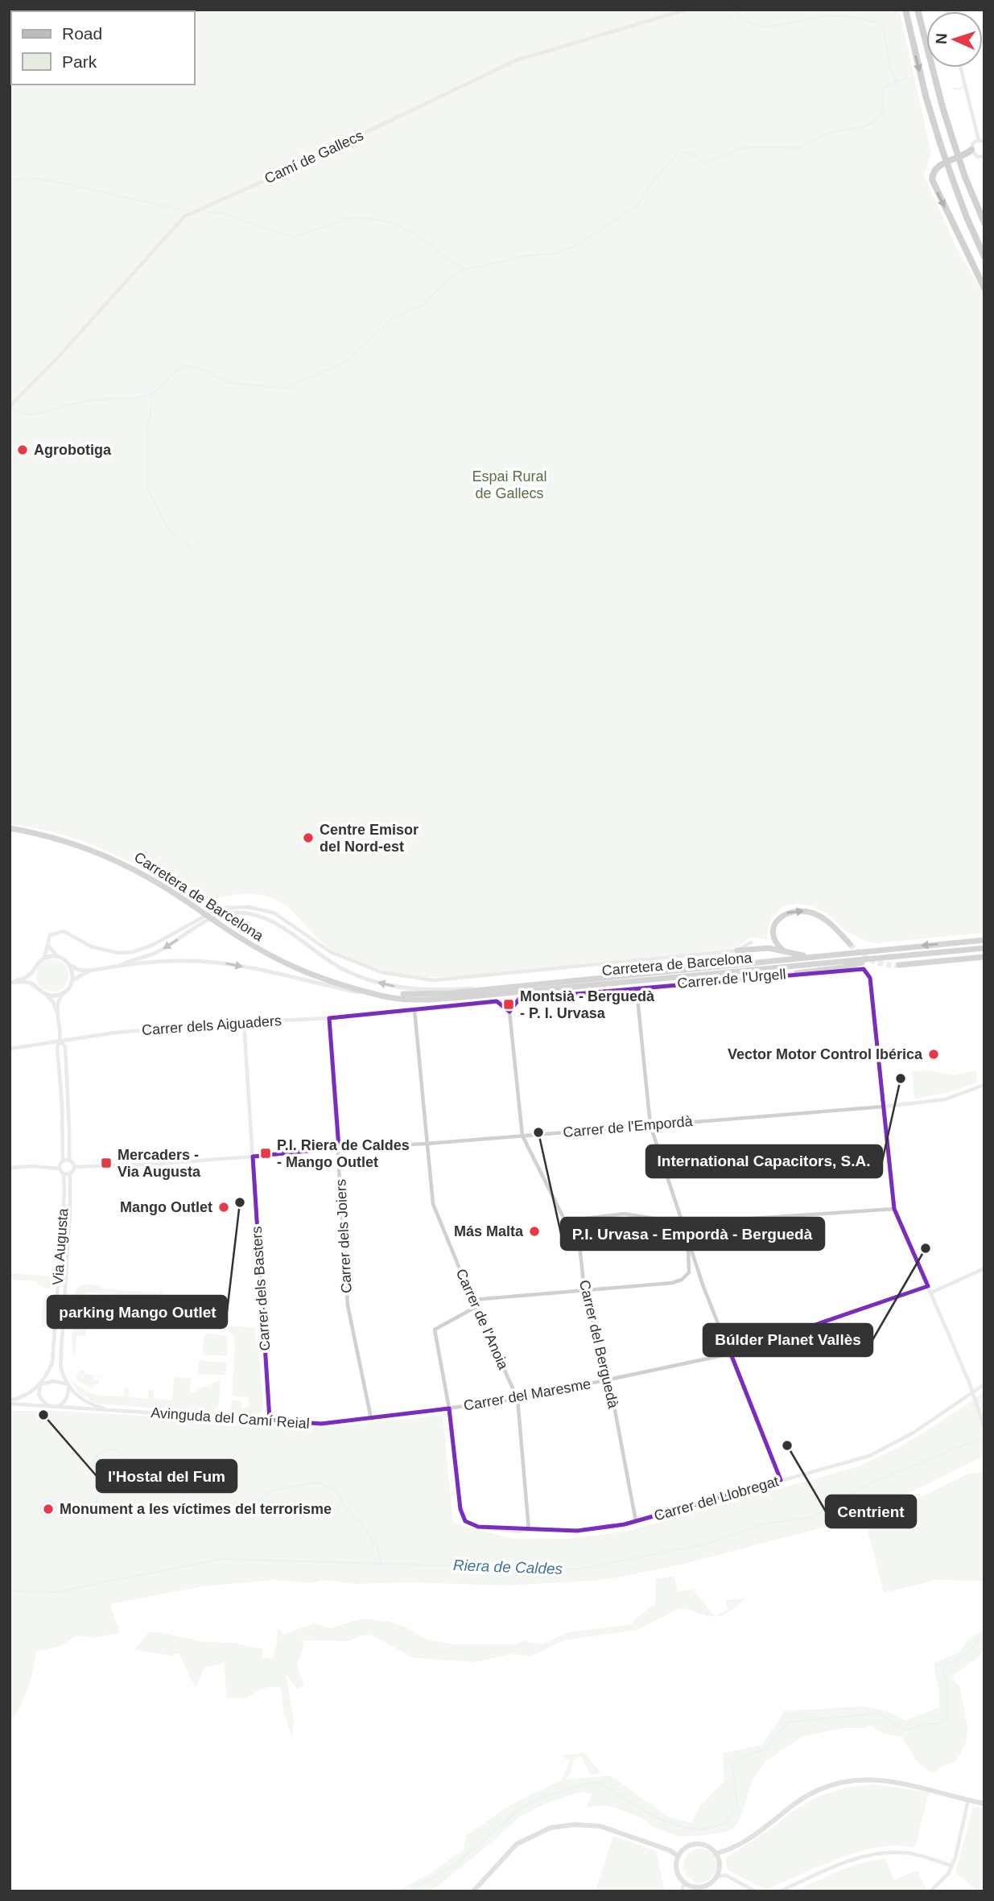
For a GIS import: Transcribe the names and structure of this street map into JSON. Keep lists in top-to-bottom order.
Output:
{
  "streets": {
    "highway": ["Carretera de Barcelona"],
    "street": [
      "Camí de Gallecs",
      "Carrer de l'Urgell",
      "Carrer dels Aiguaders",
      "Carrer de l'Empordà",
      "Carrer dels Joiers",
      "Via Augusta",
      "Carrer dels Basters",
      "Carrer de l'Anoia",
      "Carrer del Berguedà",
      "Carrer del Maresme",
      "Avinguda del Camí Reial",
      "Carrer del Llobregat"
    ]
  },
  "crossings": [
    ["Carrer de l'Urgell", "Carrer dels Aiguaders"],
    ["Carrer de l'Urgell", "Carrer de l'Empordà"],
    ["Carrer dels Aiguaders", "Carrer dels Joiers"],
    ["Carrer dels Aiguaders", "Carrer dels Basters"],
    ["Carrer de l'Empordà", "Carrer dels Joiers"],
    ["Carrer de l'Empordà", "Via Augusta"],
    ["Carrer de l'Empordà", "Carrer dels Basters"],
    ["Carrer de l'Empordà", "Carrer de l'Anoia"],
    ["Carrer de l'Empordà", "Carrer del Berguedà"],
    ["Carrer dels Joiers", "Avinguda del Camí Reial"],
    ["Via Augusta", "Avinguda del Camí Reial"],
    ["Carrer dels Basters", "Avinguda del Camí Reial"],
    ["Carrer de l'Anoia", "Carrer del Maresme"],
    ["Carrer de l'Anoia", "Carrer del Llobregat"],
    ["Carrer del Berguedà", "Carrer del Maresme"],
    ["Carrer del Berguedà", "Carrer del Llobregat"],
    ["Carrer del Maresme", "Avinguda del Camí Reial"],
    ["Carrer del Maresme", "Carrer del Llobregat"],
    ["Avinguda del Camí Reial", "Carrer del Llobregat"]
  ],
  "water": ["Riera de Caldes"],
  "parks": ["Espai Rural de Gallecs"],
  "places": {
    "other": [
      "Agrobotiga",
      "Centre Emisor del Nord-est",
      "Vector Motor Control Ibérica",
      "International Capacitors, S.A.",
      "P.I. Urvasa - Empordà - Berguedà",
      "parking Mango Outlet",
      "Mango Outlet",
      "Más Malta",
      "Búlder Planet Vallès",
      "l'Hostal del Fum",
      "Centrient",
      "Monument a les víctimes del terrorisme"
    ],
    "transit": ["Montsià - Berguedà - P. I. Urvasa", "P.I. Riera de Caldes - Mango Outlet", "Mercaders - Via Augusta"]
  },
  "legend": ["Road", "Park"],
  "north": "left"
}
